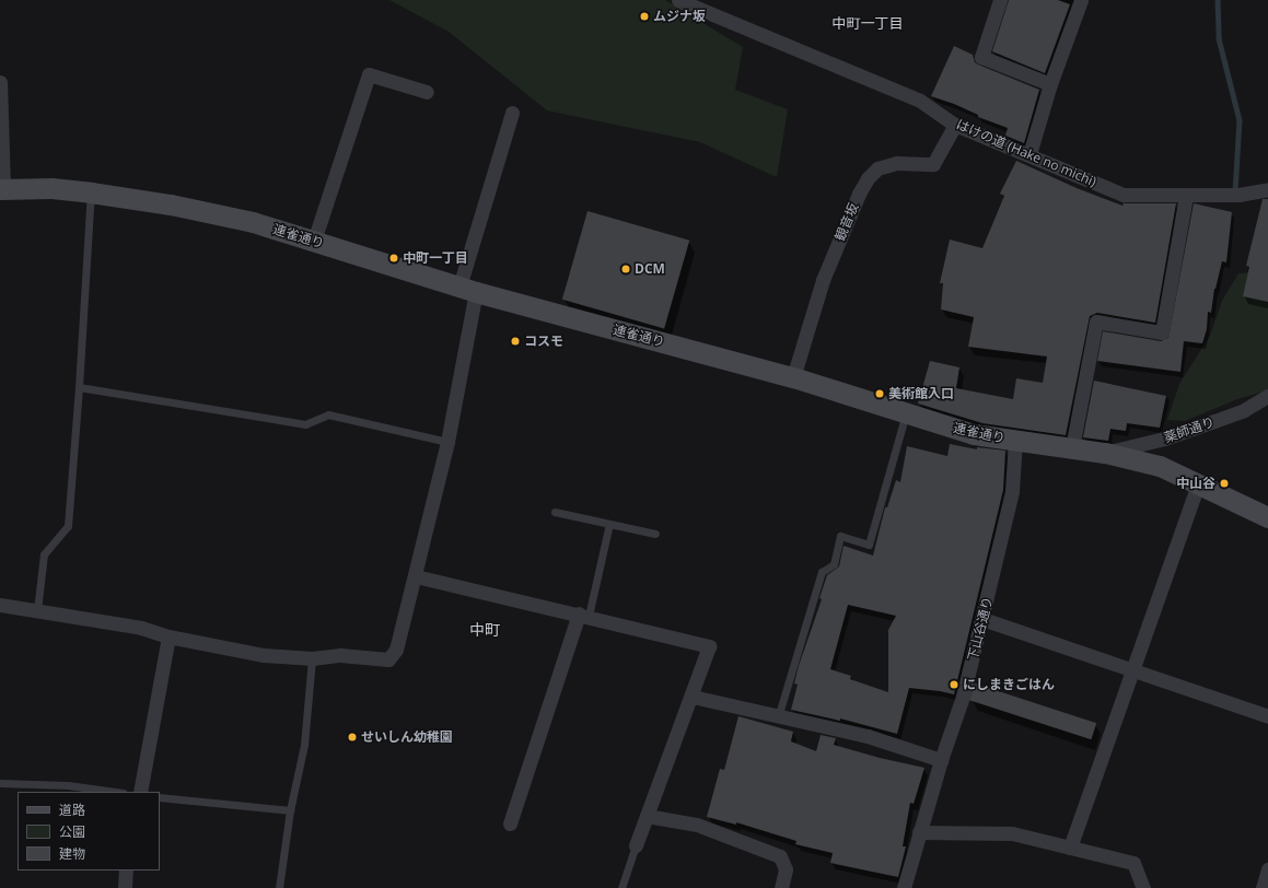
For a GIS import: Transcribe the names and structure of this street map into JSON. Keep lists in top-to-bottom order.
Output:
{
  "streets": {
    "main road": ["連雀通り"],
    "street": [
      "はけの道 (Hake no michi)",
      "観音坂",
      "薬師通り",
      "下山谷通り"
    ]
  },
  "crossings": [
    ["はけの道 (Hake no michi)", "観音坂"],
    ["観音坂", "連雀通り"],
    ["連雀通り", "薬師通り"],
    ["連雀通り", "下山谷通り"]
  ],
  "districts": ["中町一丁目", "中町"],
  "places": [
    "ムジナ坂",
    "中町一丁目",
    "DCM",
    "コスモ",
    "美術館入口",
    "中山谷",
    "にしまきごはん",
    "せいしん幼稚園"
  ],
  "legend": ["道路", "公園", "建物"]
}
